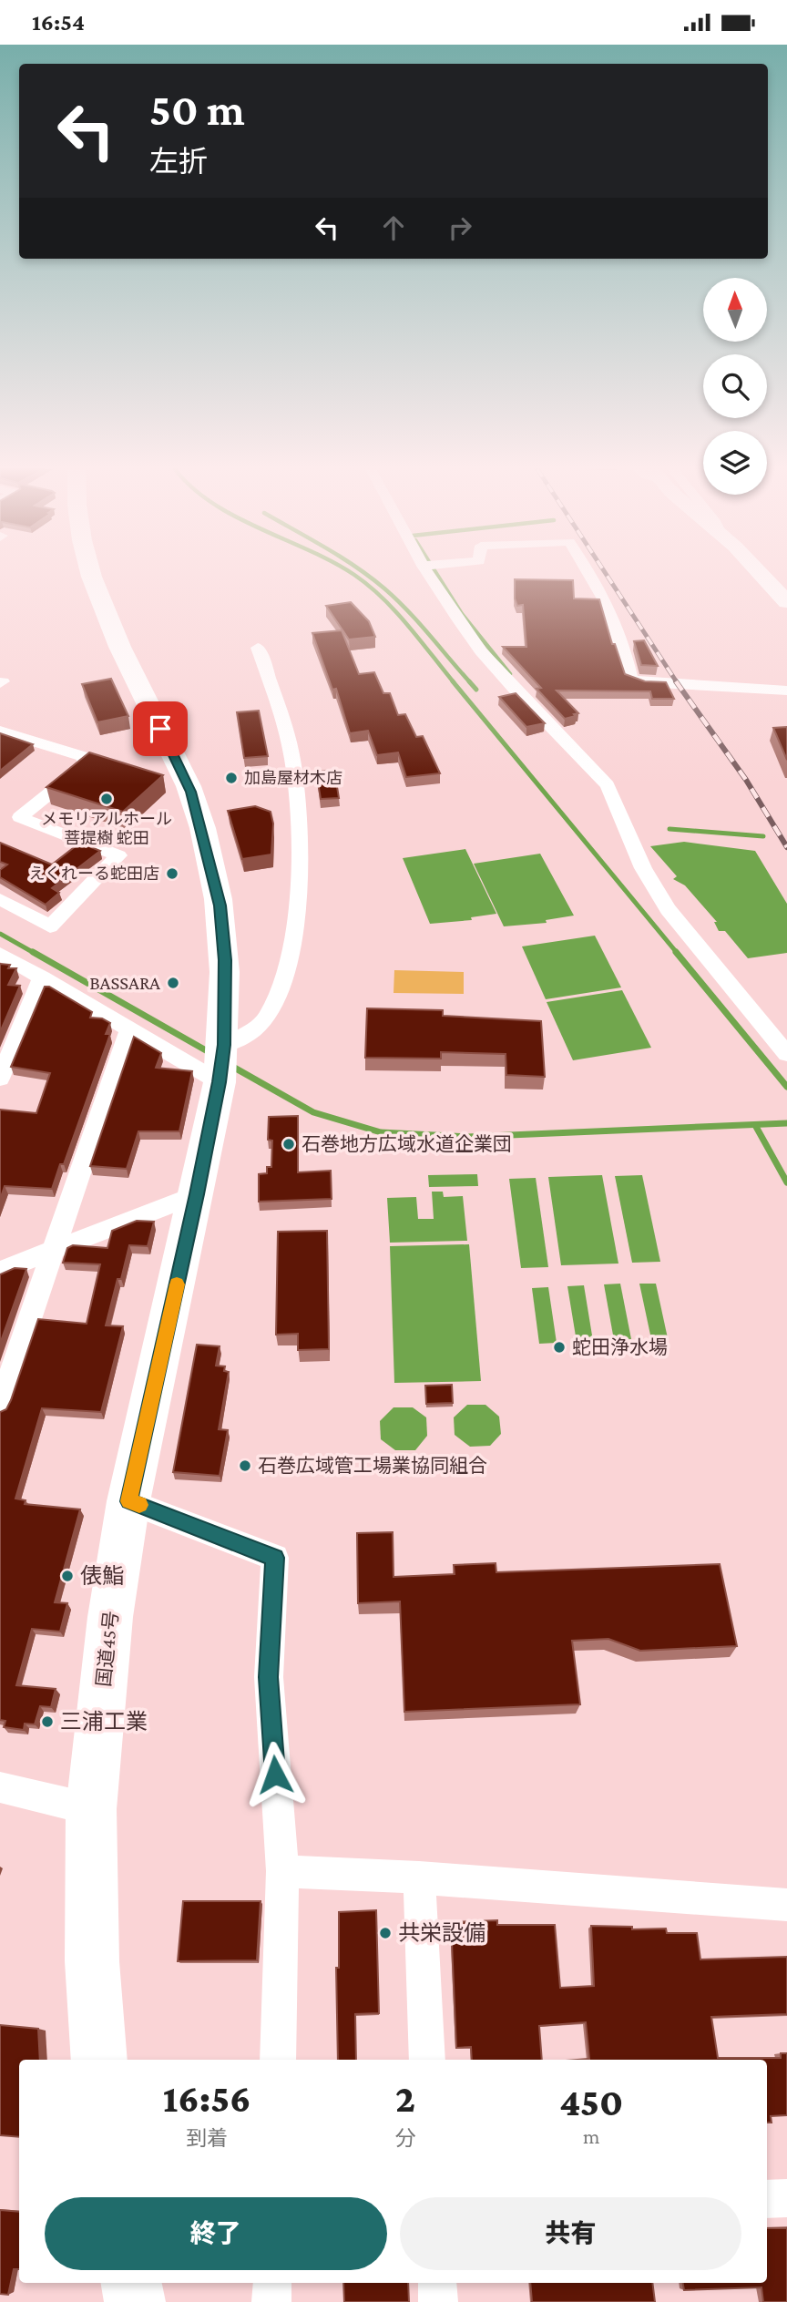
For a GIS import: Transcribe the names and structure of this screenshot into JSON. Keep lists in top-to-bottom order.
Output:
{
  "streets": {
    "highway": ["国道45号"]
  },
  "places": [
    "加島屋材木店",
    "メモリアルホール 菩提樹 蛇田",
    "えくれーる蛇田店",
    "BASSARA",
    "石巻地方広域水道企業団",
    "蛇田浄水場",
    "石巻広域管工場業協同組合",
    "俵鮨",
    "三浦工業",
    "共栄設備"
  ],
  "north": "top",
  "page": {
    "status": "16:54",
    "turn": ["50 m", "左折"],
    "eta": [
      "16:56",
      "到着",
      "2",
      "分",
      "450",
      "m"
    ],
    "buttons": ["終了", "共有"]
  }
}
